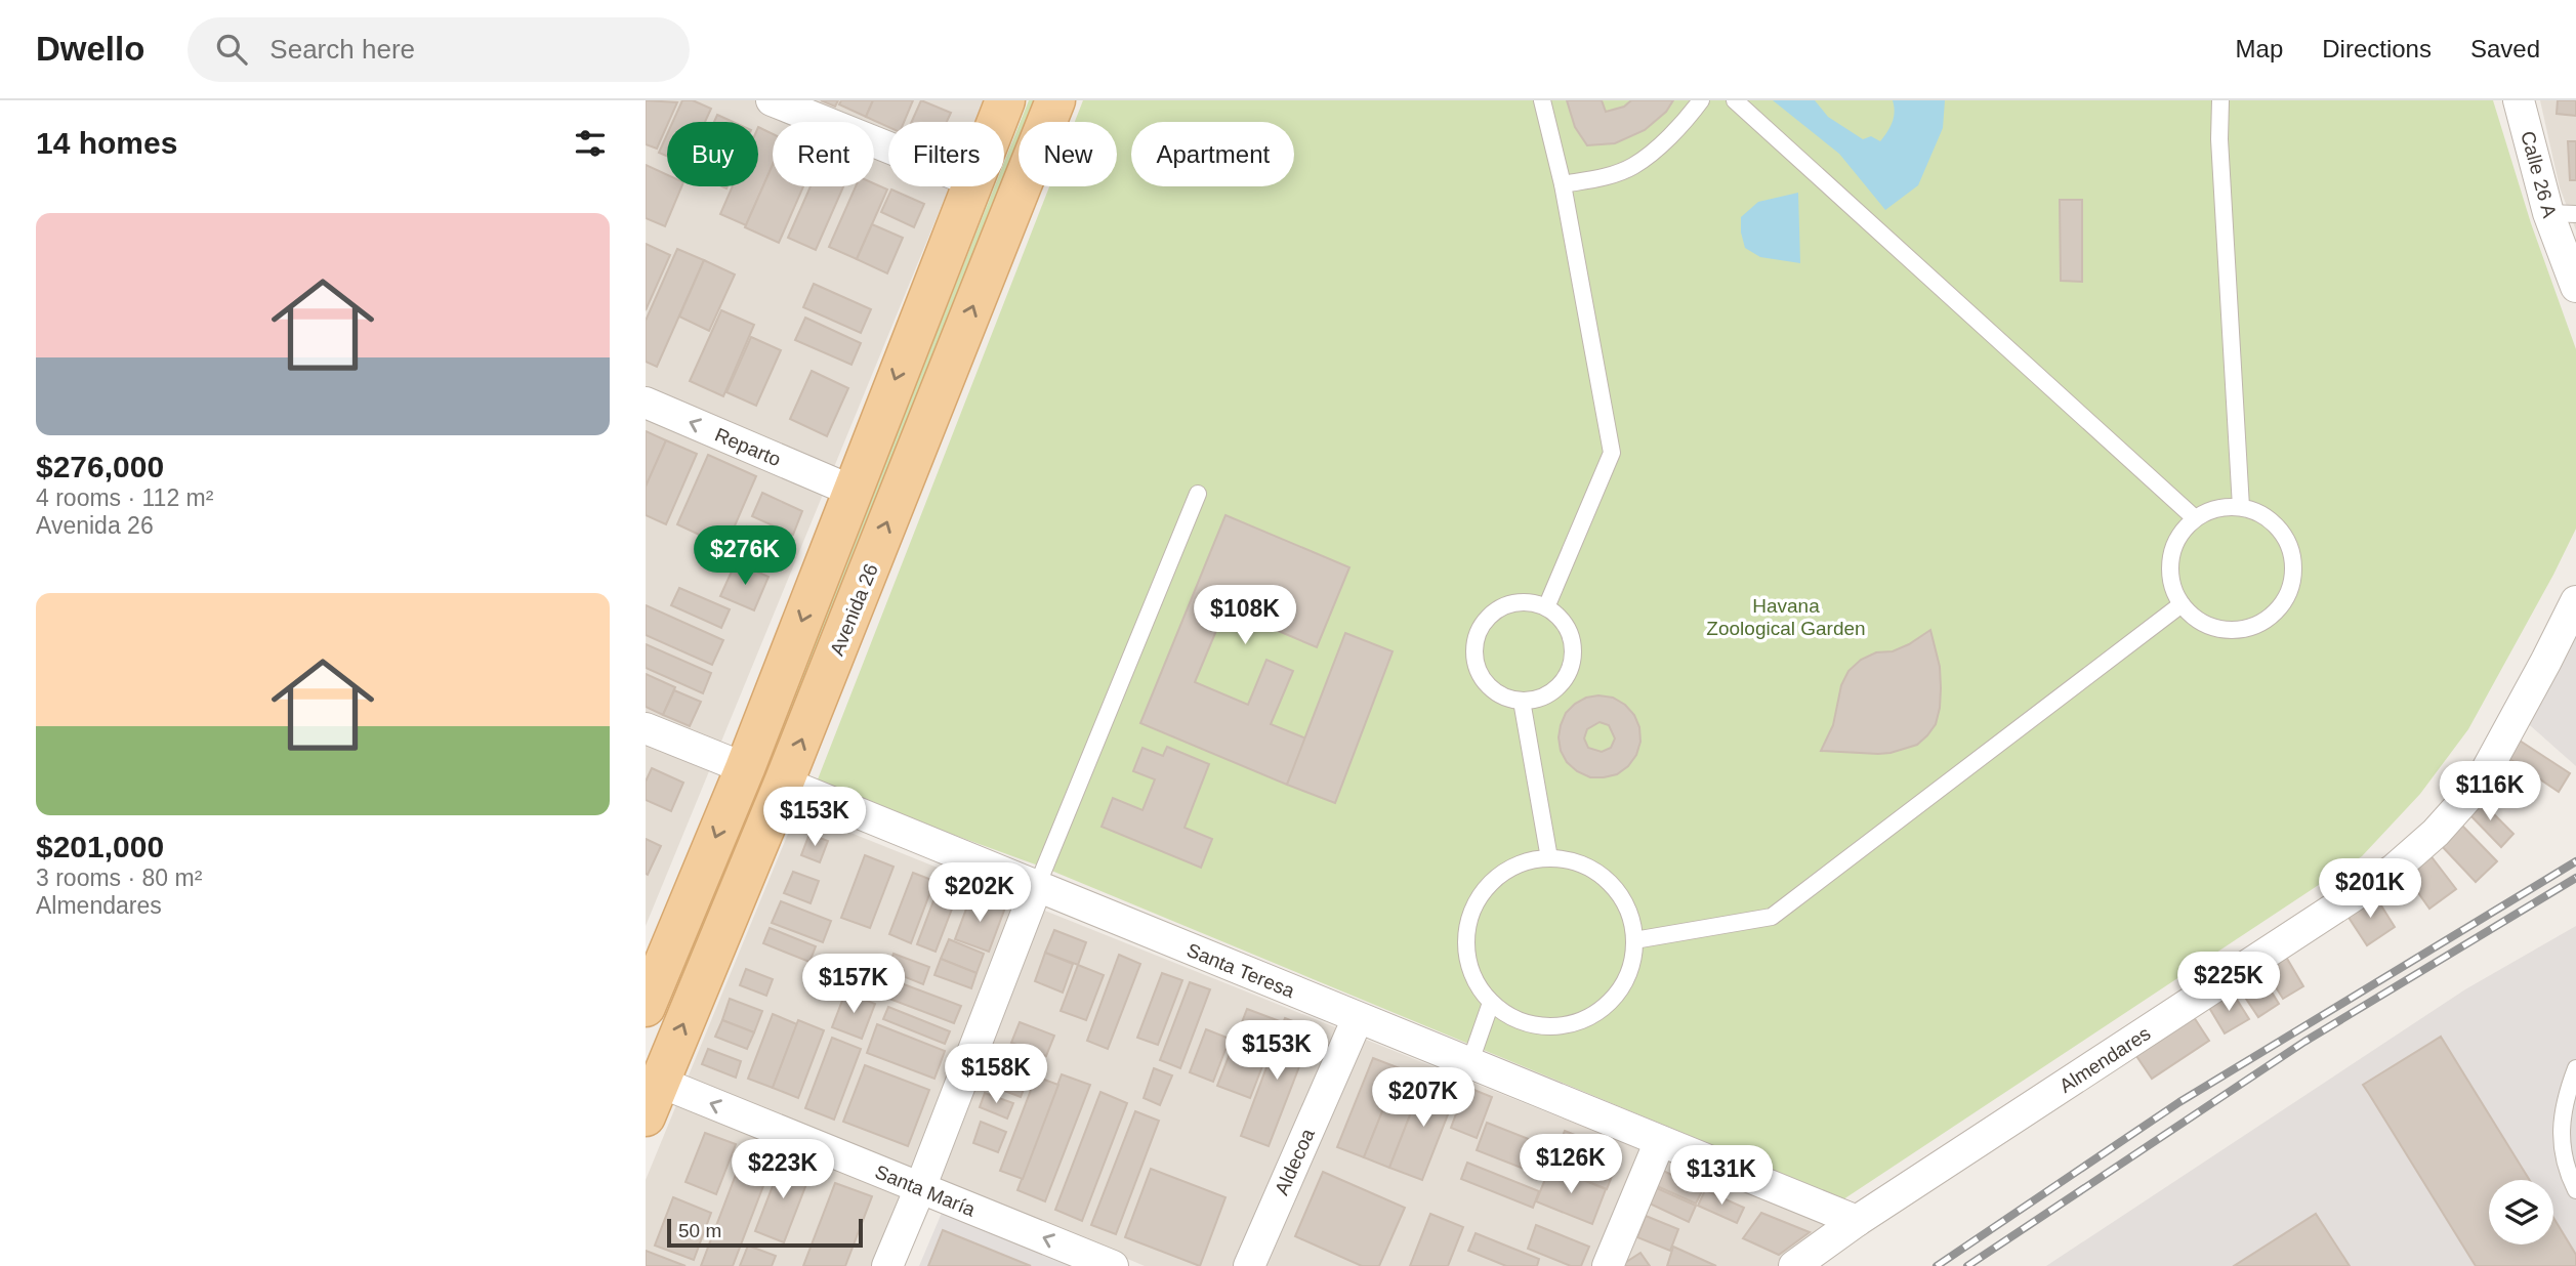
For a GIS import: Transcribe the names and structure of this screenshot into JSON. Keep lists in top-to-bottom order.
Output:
{
  "streets": {
    "main road": ["Avenida 26"],
    "street": [
      "Calle 26 A",
      "Reparto",
      "Santa Teresa",
      "Almendares",
      "Aldecoa",
      "Santa María"
    ]
  },
  "crossings": [
    ["Avenida 26", "Santa Teresa"],
    ["Avenida 26", "Santa María"],
    ["Santa Teresa", "Almendares"],
    ["Santa Teresa", "Aldecoa"]
  ],
  "one_way": ["Reparto", "Santa María"],
  "parks": ["Havana Zoological Garden"],
  "scale_bar": "50 m",
  "page": {
    "header": "Dwello",
    "search": "Search here",
    "nav": ["Map", "Directions", "Saved"],
    "heading": "14 homes",
    "chip": [
      "Buy",
      "Rent",
      "Filters",
      "New",
      "Apartment"
    ],
    "list": [
      {
        "name": "$276,000",
        "note": "4 rooms · 112 m² · Avenida 26"
      },
      {
        "name": "$201,000",
        "note": "3 rooms · 80 m² · Almendares"
      }
    ],
    "price": [
      "$276K",
      "$108K",
      "$116K",
      "$153K",
      "$201K",
      "$202K",
      "$225K",
      "$157K",
      "$153K",
      "$158K",
      "$207K",
      "$126K",
      "$223K",
      "$131K"
    ],
    "scale": "50 m"
  }
}
